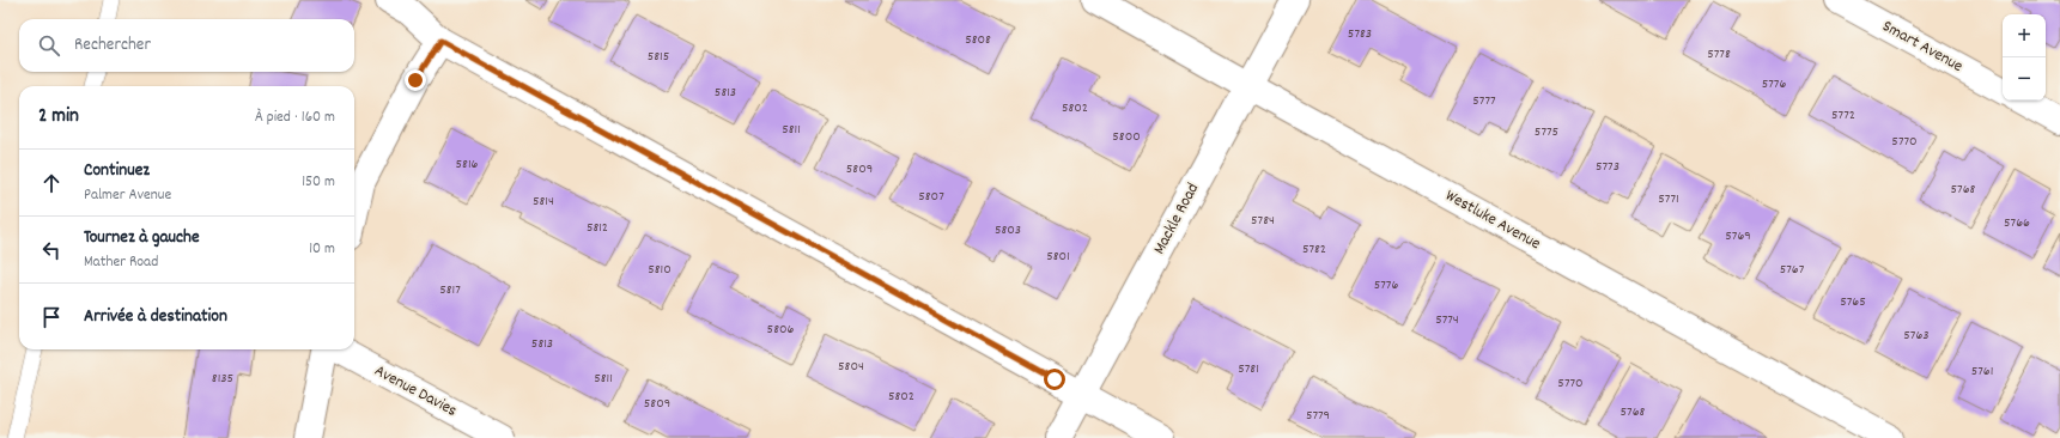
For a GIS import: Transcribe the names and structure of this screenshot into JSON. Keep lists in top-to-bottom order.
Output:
{
  "streets": {
    "street": [
      "Smart Avenue",
      "Mackle Road",
      "Westluke Avenue",
      "Avenue Davies"
    ]
  },
  "crossings": [
    ["Mackle Road", "Westluke Avenue"]
  ],
  "house_numbers": [
    "5783",
    "5808",
    "5778",
    "5815",
    "5776",
    "5813",
    "5777",
    "5802",
    "5772",
    "5811",
    "5775",
    "5800",
    "5770",
    "5816",
    "5773",
    "5809",
    "5768",
    "5807",
    "5771",
    "5814",
    "5784",
    "5766",
    "5812",
    "5803",
    "5769",
    "5782",
    "5801",
    "5810",
    "5767",
    "5776",
    "5817",
    "5765",
    "5774",
    "5806",
    "5763",
    "5813",
    "5804",
    "5781",
    "5761",
    "8135",
    "5811",
    "5770",
    "5802",
    "5809",
    "5768",
    "5779"
  ],
  "page": {
    "map_buttons": ["+", "−"],
    "search": "Rechercher",
    "heading": ["2 min", "À pied · 160 m"],
    "list": [
      ["Continuez", "Palmer Avenue", "150 m"],
      ["Tournez à gauche", "Mather Road", "10 m"],
      "Arrivée à destination"
    ]
  }
}
